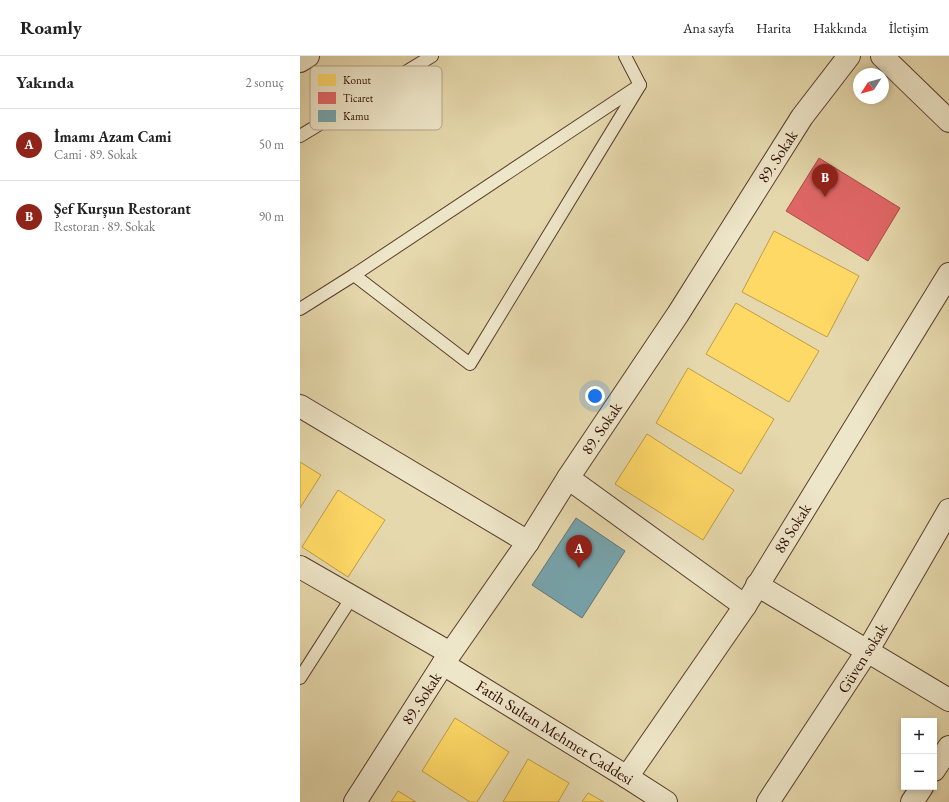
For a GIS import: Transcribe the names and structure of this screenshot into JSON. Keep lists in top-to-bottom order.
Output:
{
  "streets": {
    "street": [
      "89. Sokak",
      "88 Sokak",
      "Güven sokak",
      "Fatih Sultan Mehmet Caddesi"
    ]
  },
  "crossings": [
    ["89. Sokak", "Fatih Sultan Mehmet Caddesi"],
    ["88 Sokak", "Fatih Sultan Mehmet Caddesi"]
  ],
  "legend": ["Konut", "Ticaret", "Kamu"],
  "north": "bottom left",
  "page": {
    "header": "Roamly",
    "nav": [
      "Ana sayfa",
      "Harita",
      "Hakkında",
      "İletişim"
    ],
    "heading": ["Yakında", "2 sonuç"],
    "list": [
      {
        "mark": "A",
        "name": "İmamı Azam Cami",
        "note": "Cami · 89. Sokak",
        "value": "50 m"
      },
      {
        "mark": "B",
        "name": "Şef Kurşun Restorant",
        "note": "Restoran · 89. Sokak",
        "value": "90 m"
      }
    ],
    "pins": ["B", "A"],
    "map_buttons": ["+", "−"]
  }
}
